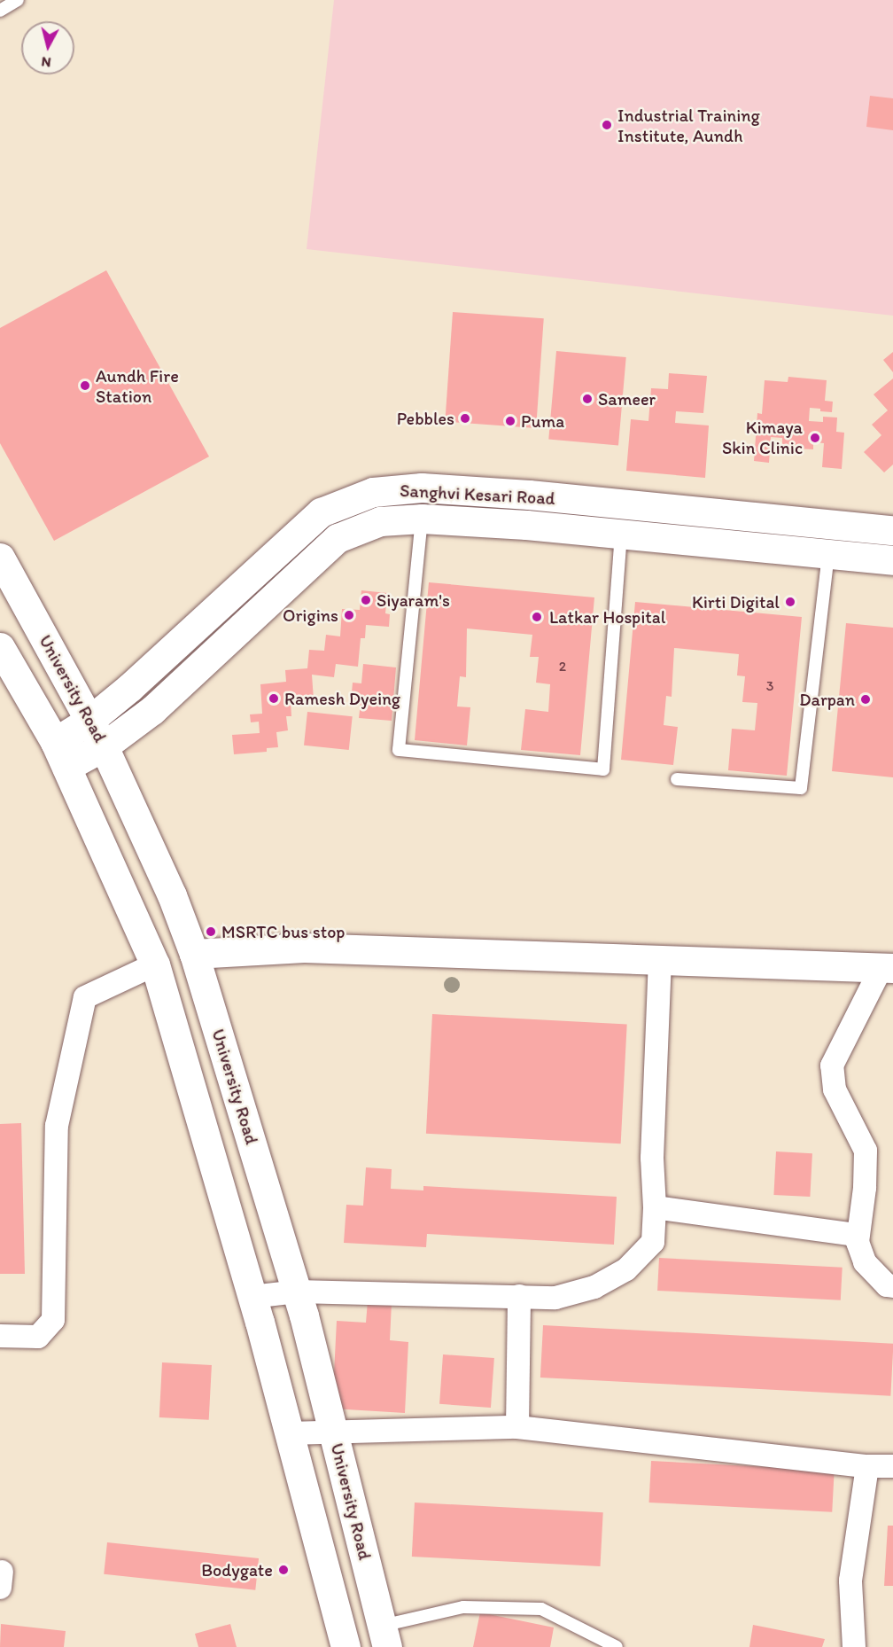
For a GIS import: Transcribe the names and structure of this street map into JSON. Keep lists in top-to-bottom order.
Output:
{
  "streets": {
    "main road": ["Sanghvi Kesari Road", "University Road"]
  },
  "crossings": [
    ["Sanghvi Kesari Road", "University Road"]
  ],
  "places": [
    "Industrial Training Institute, Aundh",
    "Aundh Fire Station",
    "Sameer",
    "Pebbles",
    "Puma",
    "Kimaya Skin Clinic",
    "Siyaram's",
    "Kirti Digital",
    "Origins",
    "Latkar Hospital",
    "Ramesh Dyeing",
    "Darpan",
    "MSRTC bus stop",
    "Bodygate"
  ],
  "house_numbers": ["2", "3"],
  "north": "bottom"
}
